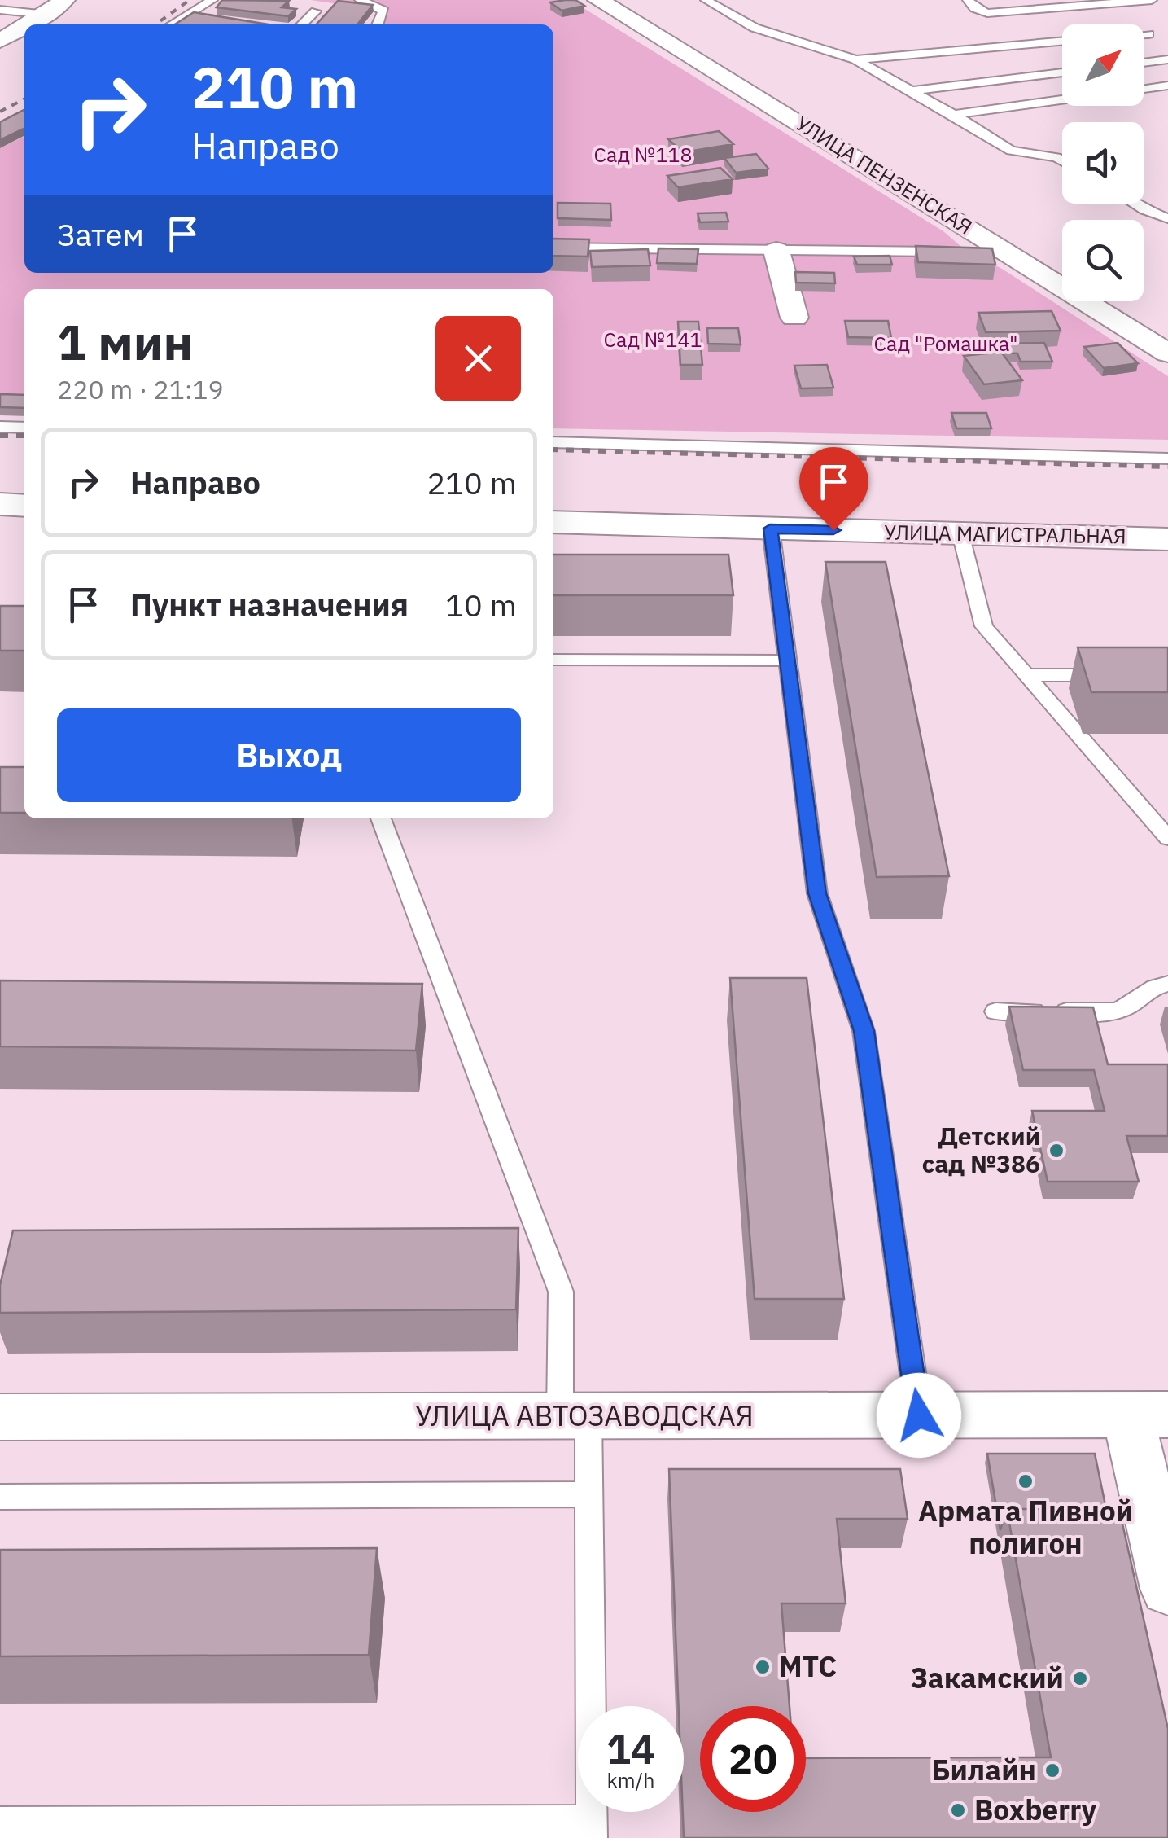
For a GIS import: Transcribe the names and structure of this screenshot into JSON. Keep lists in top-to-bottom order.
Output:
{
  "streets": {
    "main road": ["УЛИЦА МАГИСТРАЛЬНАЯ"],
    "street": ["УЛИЦА ПЕНЗЕНСКАЯ", "УЛИЦА АВТОЗАВОДСКАЯ"]
  },
  "parks": ["Сад №118", "Сад №141", "Сад \"Ромашка\""],
  "places": [
    "Детский сад №386",
    "Армата Пивной полигон",
    "МТС",
    "Закамский",
    "Билайн",
    "Boxberry"
  ],
  "north": "top right",
  "page": {
    "turn": ["210 m", "Направо"],
    "then": "Затем",
    "heading": ["1 мин", "220 m · 21:19"],
    "list": [
      {
        "name": "Направо",
        "value": "210 m"
      },
      {
        "name": "Пункт назначения",
        "value": "10 m"
      }
    ],
    "buttons": "Выход",
    "speed": "14 km/h",
    "limit": "20"
  }
}
